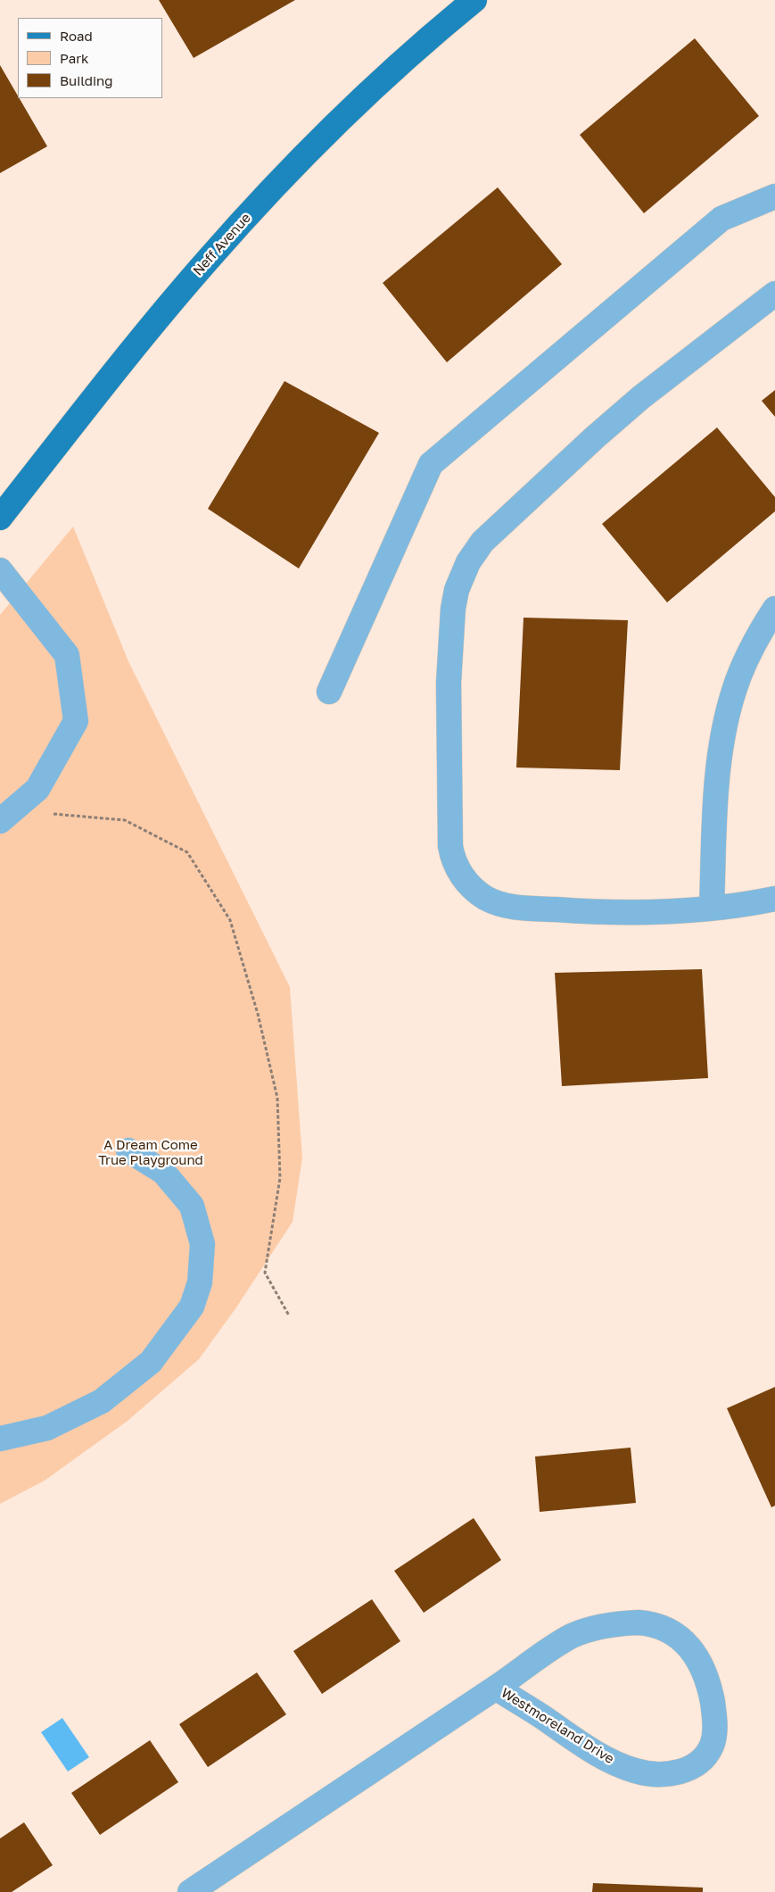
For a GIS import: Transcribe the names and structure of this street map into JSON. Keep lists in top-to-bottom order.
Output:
{
  "streets": {
    "main road": ["Neff Avenue"],
    "street": ["Westmoreland Drive"]
  },
  "parks": ["A Dream Come True Playground"],
  "legend": ["Road", "Park", "Building"]
}
